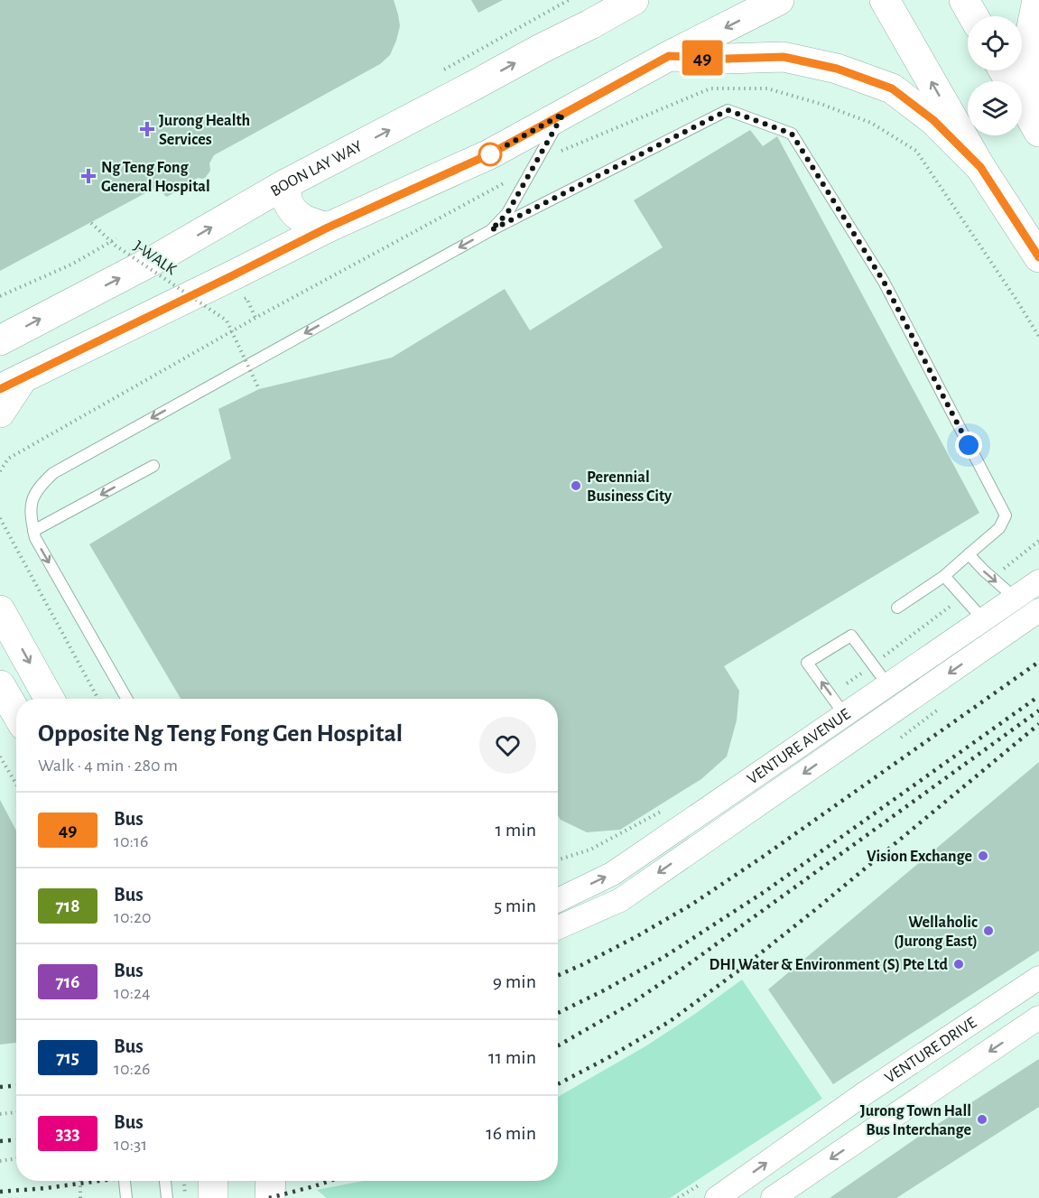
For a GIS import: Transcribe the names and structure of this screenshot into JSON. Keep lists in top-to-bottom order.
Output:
{
  "streets": {
    "main road": ["BOON LAY WAY"],
    "street": ["VENTURE AVENUE", "VENTURE DRIVE"],
    "path": ["J-WALK"]
  },
  "places": {
    "health": ["Jurong Health Services", "Ng Teng Fong General Hospital"],
    "other": [
      "Perennial Business City",
      "Vision Exchange",
      "Wellaholic (Jurong East)",
      "DHI Water & Environment (S) Pte Ltd",
      "Jurong Town Hall Bus Interchange"
    ]
  },
  "lines": ["bus line 49"],
  "page": {
    "on_map": "49",
    "heading": ["Opposite Ng Teng Fong Gen Hospital", "Walk · 4 min · 280 m"],
    "list": [
      {
        "mark": "49",
        "name": "Bus",
        "note": "10:16",
        "value": "1 min"
      },
      {
        "mark": "718",
        "name": "Bus",
        "note": "10:20",
        "value": "5 min"
      },
      {
        "mark": "716",
        "name": "Bus",
        "note": "10:24",
        "value": "9 min"
      },
      {
        "mark": "715",
        "name": "Bus",
        "note": "10:26",
        "value": "11 min"
      },
      {
        "mark": "333",
        "name": "Bus",
        "note": "10:31",
        "value": "16 min"
      }
    ]
  }
}
